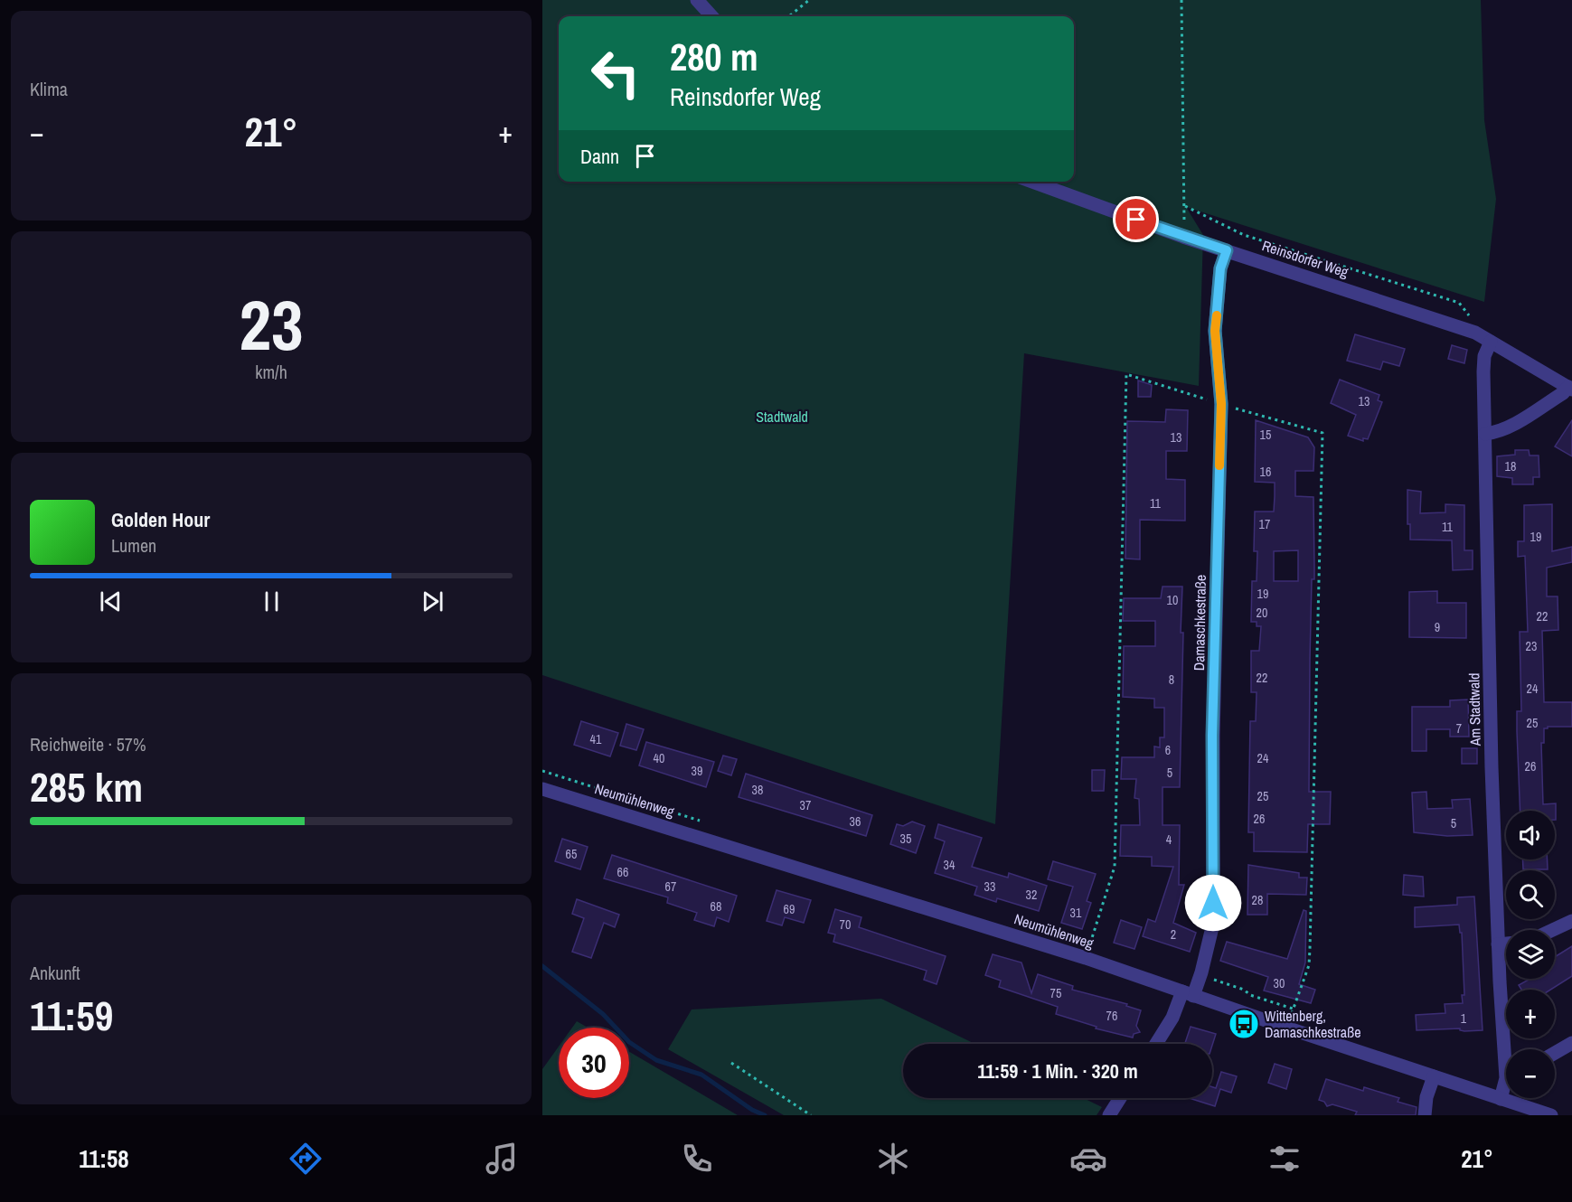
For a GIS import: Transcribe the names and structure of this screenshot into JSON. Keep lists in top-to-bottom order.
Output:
{
  "streets": {
    "street": [
      "Reinsdorfer Weg",
      "Damaschkestraße",
      "Am Stadtwald",
      "Neumühlenweg"
    ]
  },
  "crossings": [
    ["Reinsdorfer Weg", "Damaschkestraße"],
    ["Reinsdorfer Weg", "Am Stadtwald"],
    ["Damaschkestraße", "Neumühlenweg"],
    ["Am Stadtwald", "Neumühlenweg"]
  ],
  "parks": ["Stadtwald"],
  "places": {
    "bus stop": ["Wittenberg, Damaschkestraße"]
  },
  "house_numbers": [
    "13",
    "15",
    "13",
    "18",
    "16",
    "11",
    "17",
    "11",
    "19",
    "19",
    "10",
    "20",
    "22",
    "9",
    "23",
    "22",
    "8",
    "24",
    "25",
    "7",
    "41",
    "6",
    "40",
    "24",
    "26",
    "39",
    "5",
    "38",
    "25",
    "37",
    "26",
    "36",
    "5",
    "35",
    "4",
    "65",
    "34",
    "66",
    "67",
    "33",
    "32",
    "28",
    "68",
    "69",
    "31",
    "70",
    "2",
    "30",
    "75",
    "76",
    "1"
  ],
  "page": {
    "tile": [
      "Klima",
      ["23", "km/h"],
      ["Reichweite · 57%", "285 km"],
      ["Ankunft", "11:59"]
    ],
    "turn": ["280 m", "Reinsdorfer Weg"],
    "heat": ["−", "21°", "+"],
    "then": "Dann",
    "song": ["Golden Hour", "Lumen"],
    "map_buttons": ["+", "−"],
    "limit": "30",
    "trip": "11:59 · 1 Min. · 320 m",
    "tabs": ["11:58", "21°"]
  }
}
